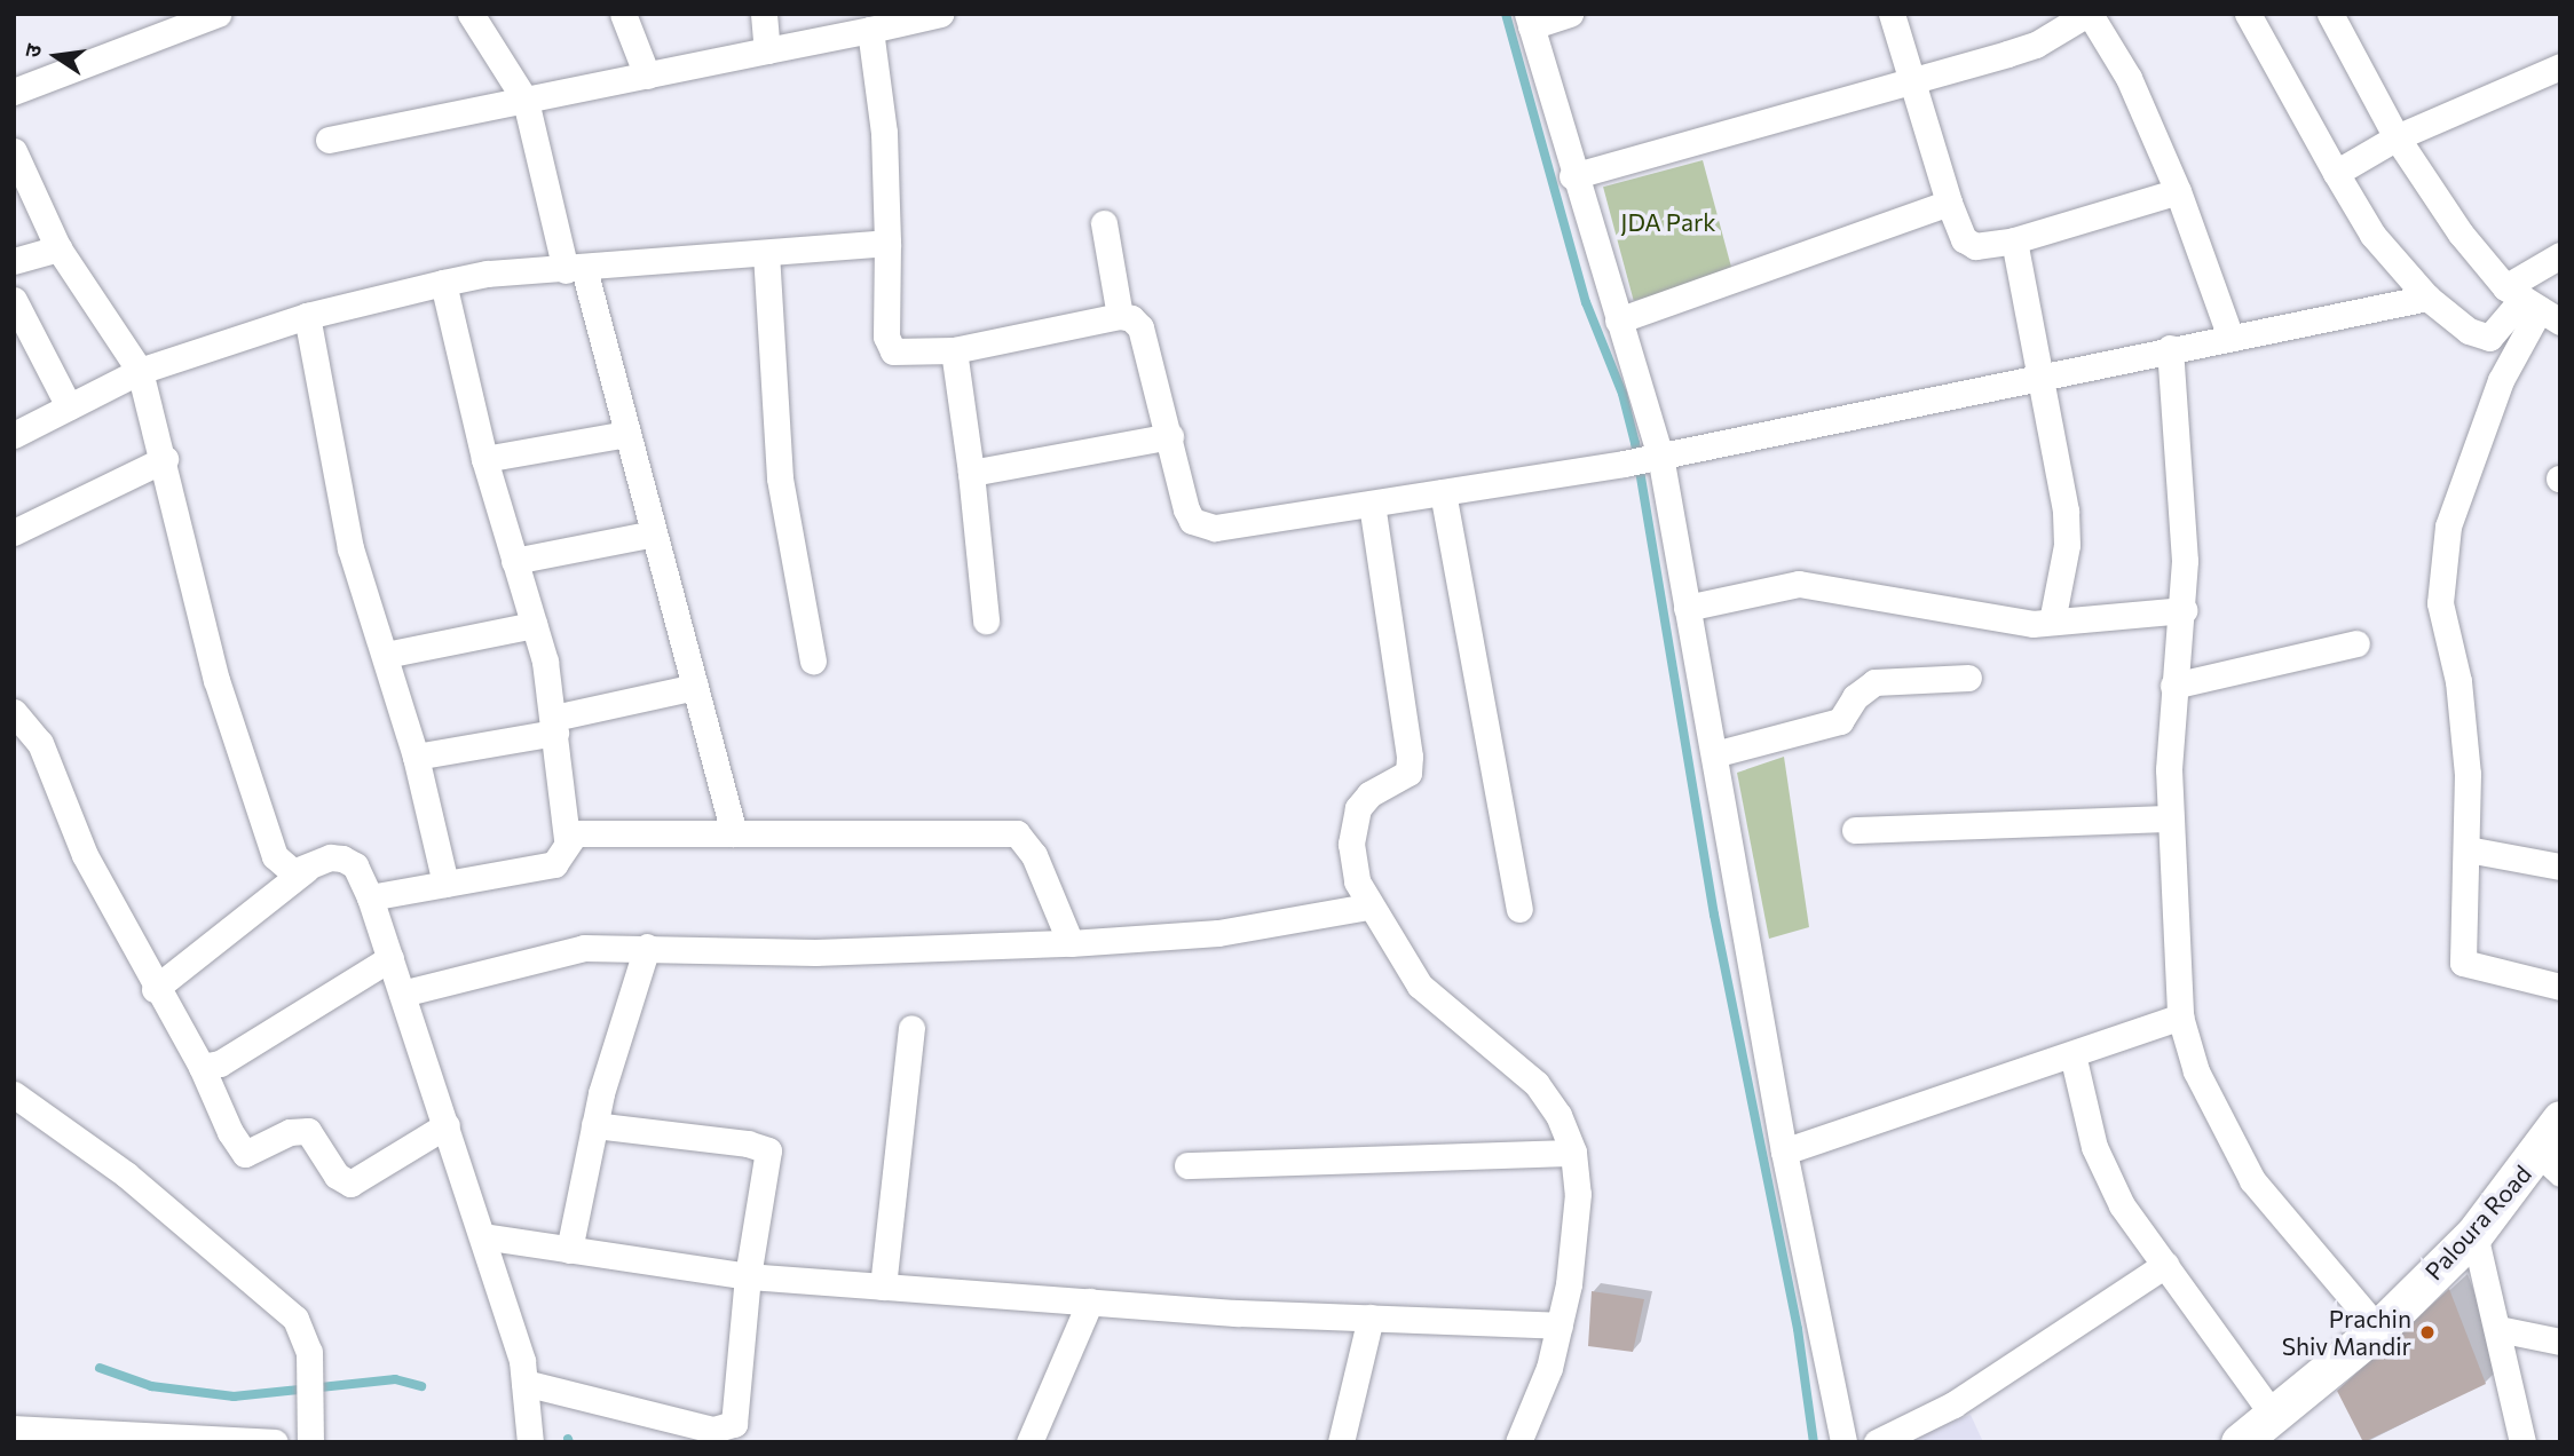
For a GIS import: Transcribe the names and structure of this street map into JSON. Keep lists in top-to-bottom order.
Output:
{
  "streets": {
    "main road": ["Paloura Road"]
  },
  "parks": ["JDA Park"],
  "places": ["Prachin Shiv Mandir"],
  "north": "left"
}
